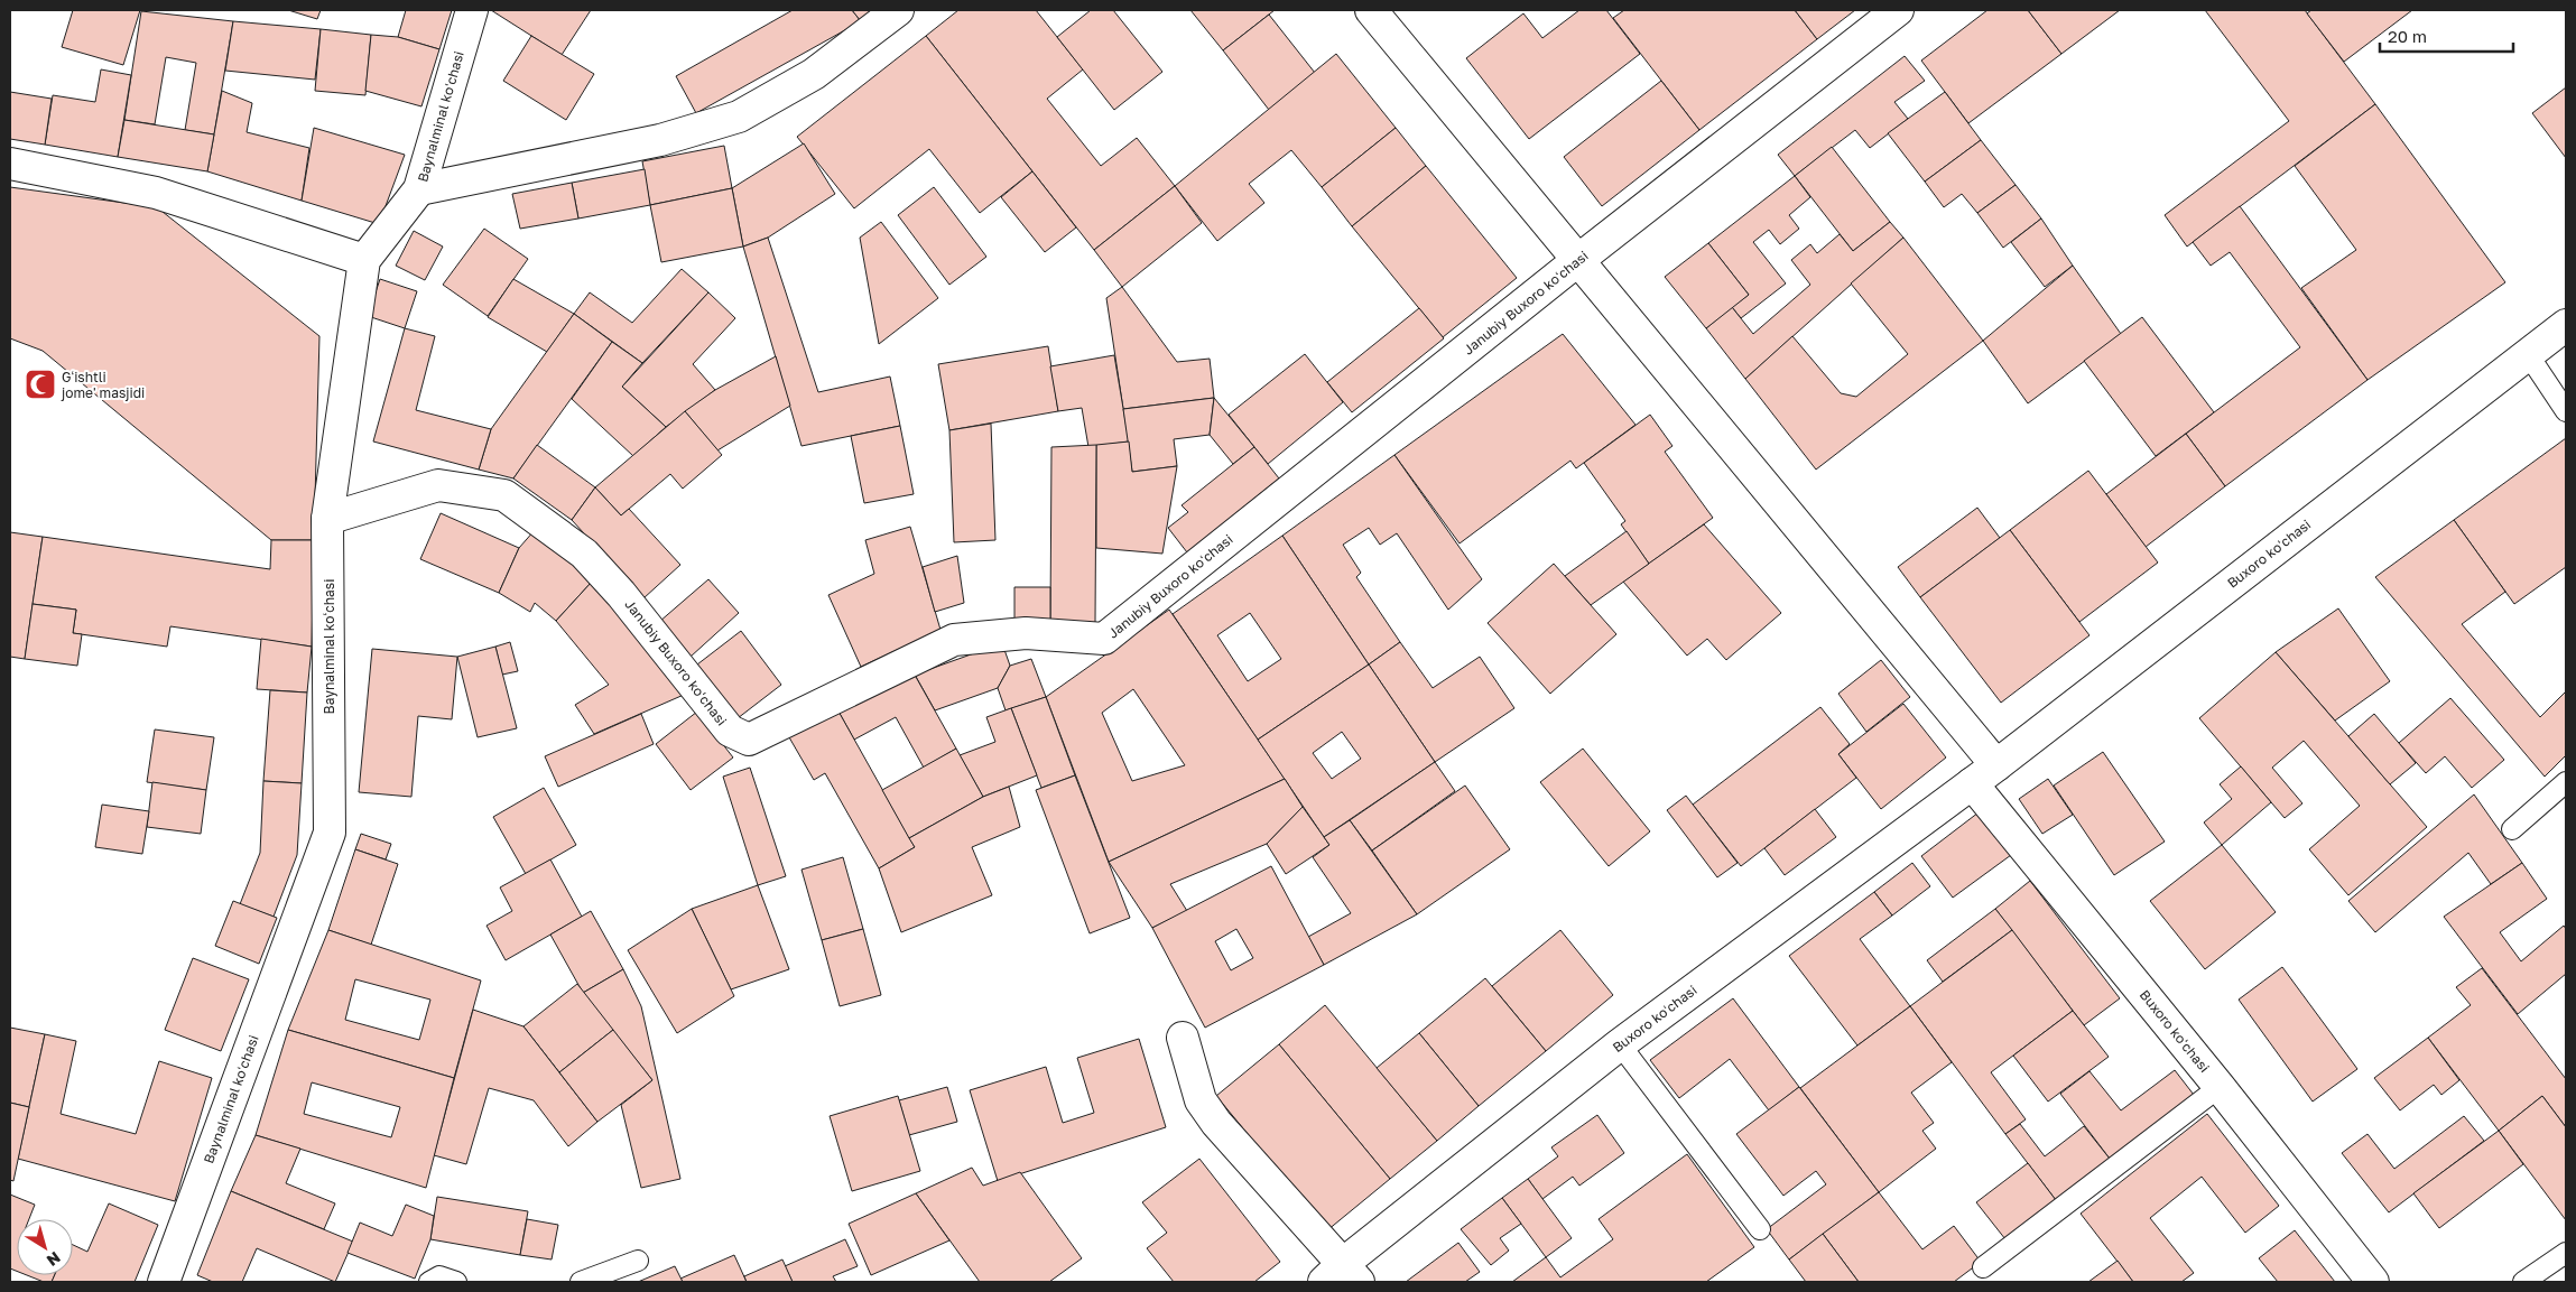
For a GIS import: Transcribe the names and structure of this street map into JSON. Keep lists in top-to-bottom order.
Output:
{
  "streets": {
    "street": ["Baynalminal koʻchasi", "Janubiy Buxoro koʻchasi", "Buxoro koʻchasi"]
  },
  "crossings": [
    ["Baynalminal koʻchasi", "Janubiy Buxoro koʻchasi"]
  ],
  "places": {
    "mosque": ["Gʻishtli jome' masjidi"]
  },
  "scale_bar": "20 m",
  "north": "bottom right"
}
